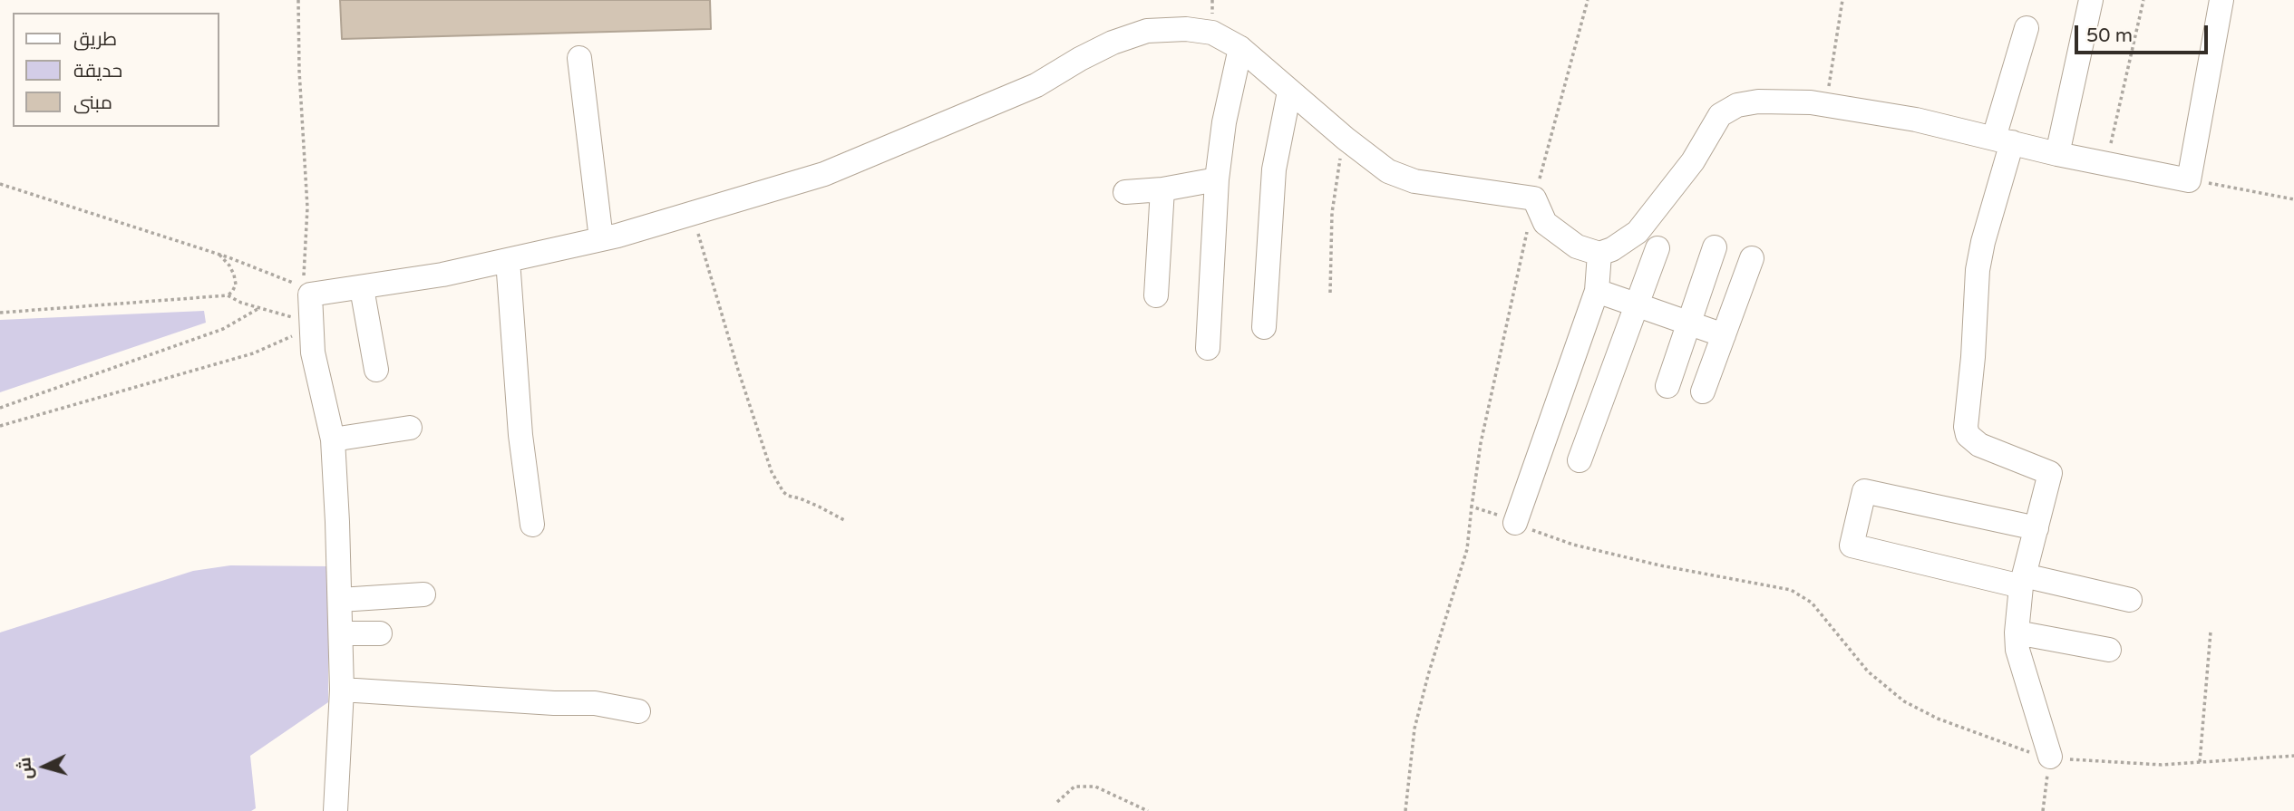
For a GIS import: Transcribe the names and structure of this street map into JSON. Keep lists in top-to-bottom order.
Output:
{
  "legend": ["طريق", "حديقة", "مبنى"],
  "scale_bar": "50 m",
  "north": "left"
}
